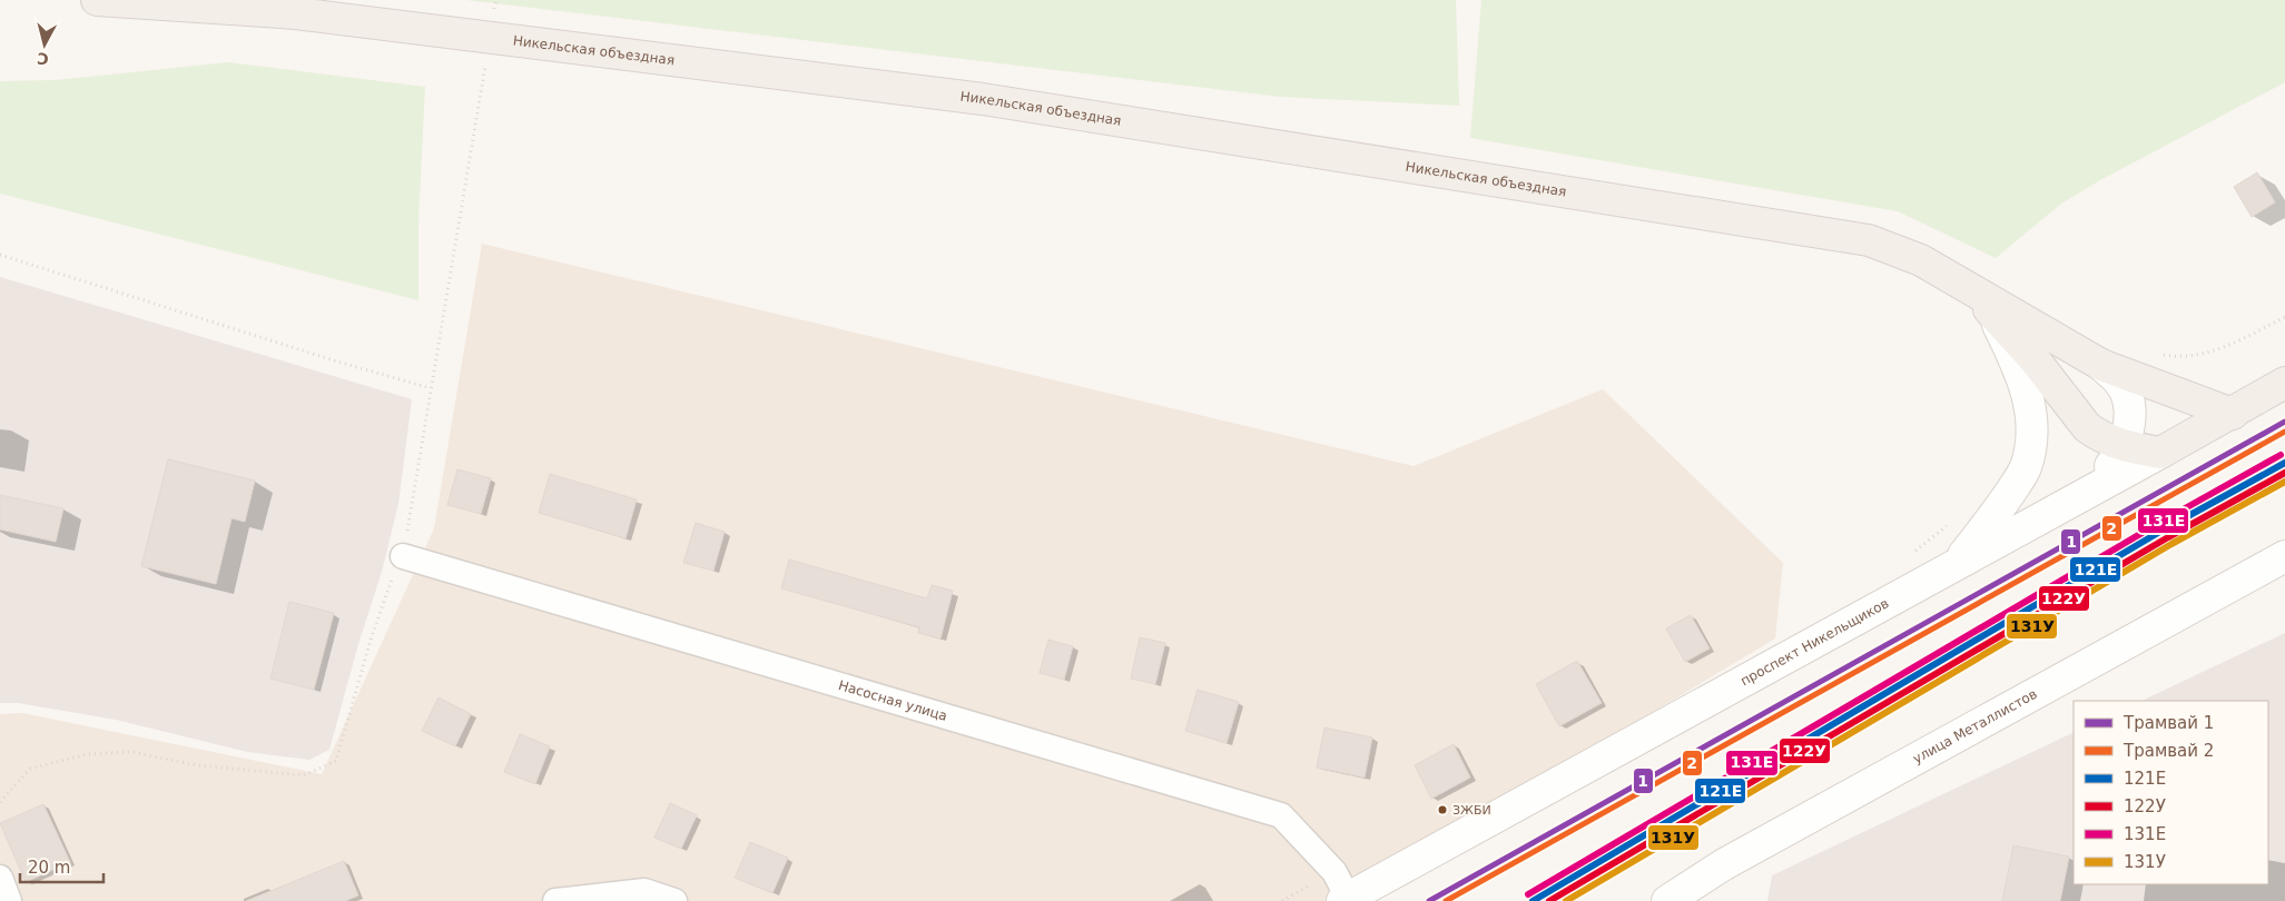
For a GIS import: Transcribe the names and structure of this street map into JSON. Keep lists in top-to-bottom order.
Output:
{
  "streets": {
    "main road": ["Никельская объездная", "проспект Никельщиков", "улица Металлистов"],
    "street": ["Насосная улица"]
  },
  "crossings": [
    ["Никельская объездная", "проспект Никельщиков"],
    ["проспект Никельщиков", "Насосная улица"]
  ],
  "places": ["ЗЖБИ"],
  "lines": [
    "tram line 1",
    "tram line 2",
    "transit line 131Е",
    "transit line 121Е",
    "transit line 122У",
    "transit line 131У"
  ],
  "legend": [
    "Трамвай 1",
    "Трамвай 2",
    "121Е",
    "122У",
    "131Е",
    "131У"
  ],
  "scale_bar": "20 m",
  "north": "bottom"
}
